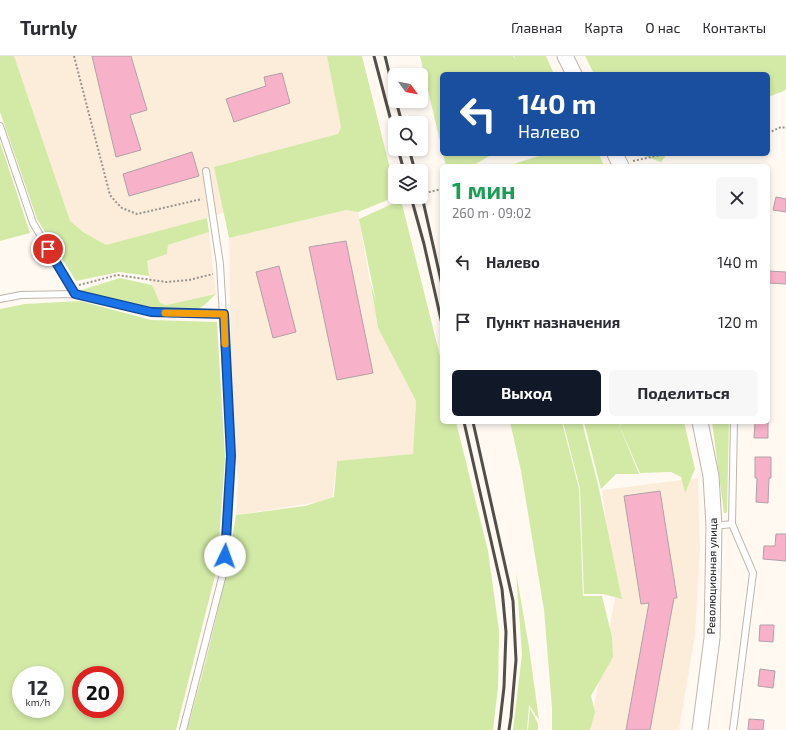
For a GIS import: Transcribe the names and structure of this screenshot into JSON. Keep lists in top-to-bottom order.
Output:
{
  "streets": {
    "street": ["Революционная улица"]
  },
  "north": "bottom right",
  "page": {
    "header": "Turnly",
    "nav": [
      "Главная",
      "Карта",
      "О нас",
      "Контакты"
    ],
    "turn": ["140 m", "Налево"],
    "heading": ["1 мин", "260 m · 09:02"],
    "list": [
      {
        "name": "Налево",
        "value": "140 m"
      },
      {
        "name": "Пункт назначения",
        "value": "120 m"
      }
    ],
    "buttons": ["Выход", "Поделиться"],
    "speed": "12 km/h",
    "limit": "20"
  }
}
